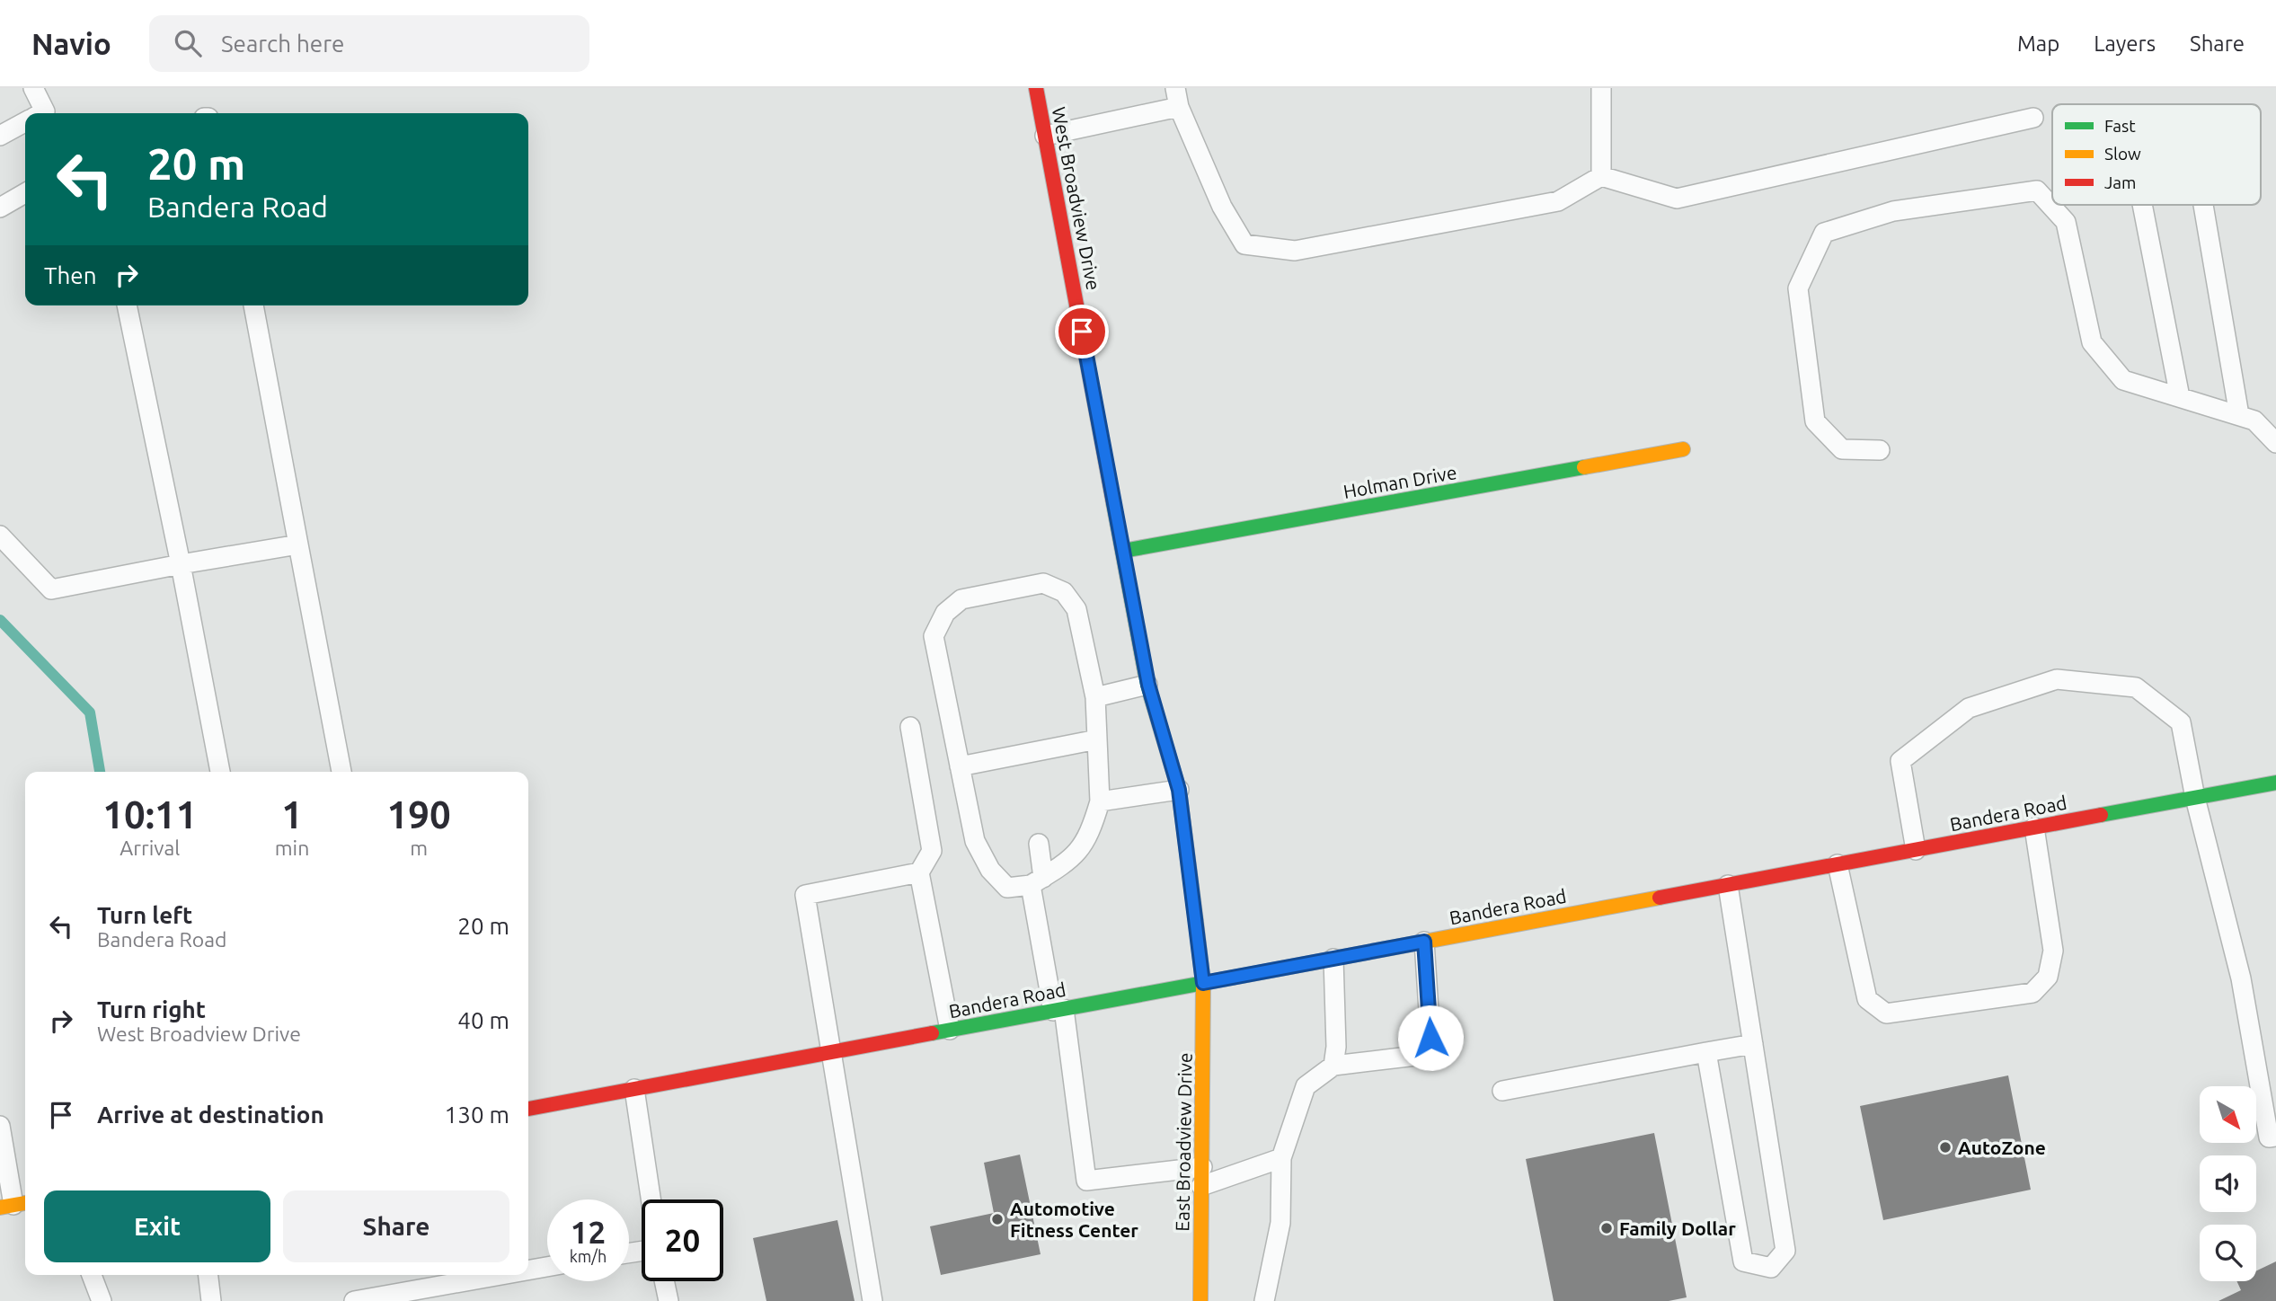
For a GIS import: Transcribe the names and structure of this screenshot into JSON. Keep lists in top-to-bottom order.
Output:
{
  "streets": {
    "street": [
      "West Broadview Drive",
      "Holman Drive",
      "Bandera Road",
      "East Broadview Drive"
    ]
  },
  "crossings": [
    ["West Broadview Drive", "Holman Drive"],
    ["West Broadview Drive", "Bandera Road"],
    ["West Broadview Drive", "East Broadview Drive"],
    ["Bandera Road", "East Broadview Drive"]
  ],
  "places": ["AutoZone", "Automotive Fitness Center", "Family Dollar"],
  "legend": ["Fast", "Slow", "Jam"],
  "north": "bottom right",
  "page": {
    "header": "Navio",
    "search": "Search here",
    "nav": ["Map", "Layers", "Share"],
    "turn": ["20 m", "Bandera Road"],
    "then": "Then",
    "eta": [
      "10:11",
      "Arrival",
      "1",
      "min",
      "190",
      "m"
    ],
    "list": [
      {
        "name": "Turn left",
        "note": "Bandera Road",
        "value": "20 m"
      },
      {
        "name": "Turn right",
        "note": "West Broadview Drive",
        "value": "40 m"
      },
      {
        "name": "Arrive at destination",
        "value": "130 m"
      }
    ],
    "buttons": ["Exit", "Share"],
    "speed": "12 km/h",
    "limit": "20"
  }
}
